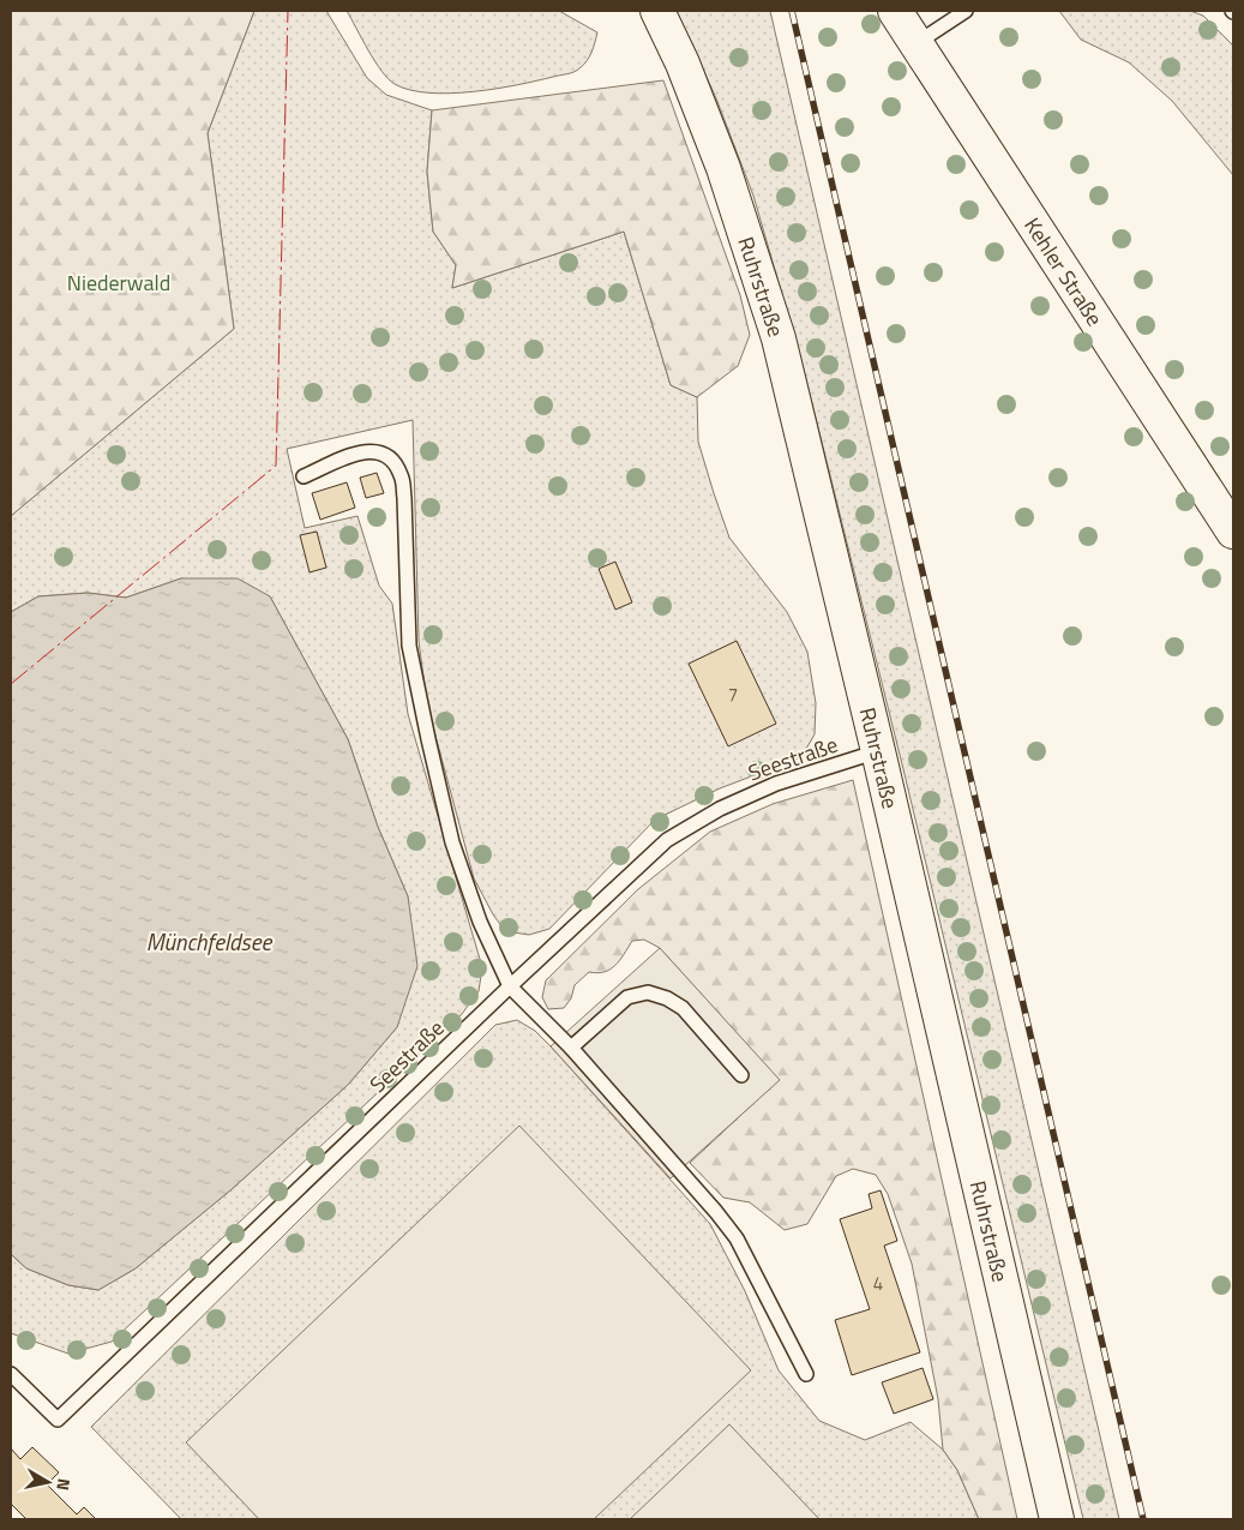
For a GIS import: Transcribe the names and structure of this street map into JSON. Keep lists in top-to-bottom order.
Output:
{
  "streets": {
    "street": ["Kehler Straße", "Ruhrstraße"],
    "lane": ["Seestraße"]
  },
  "crossings": [
    ["Ruhrstraße", "Seestraße"]
  ],
  "water": ["Münchfeldsee"],
  "parks": ["Niederwald"],
  "house_numbers": ["7", "4"],
  "north": "right"
}
